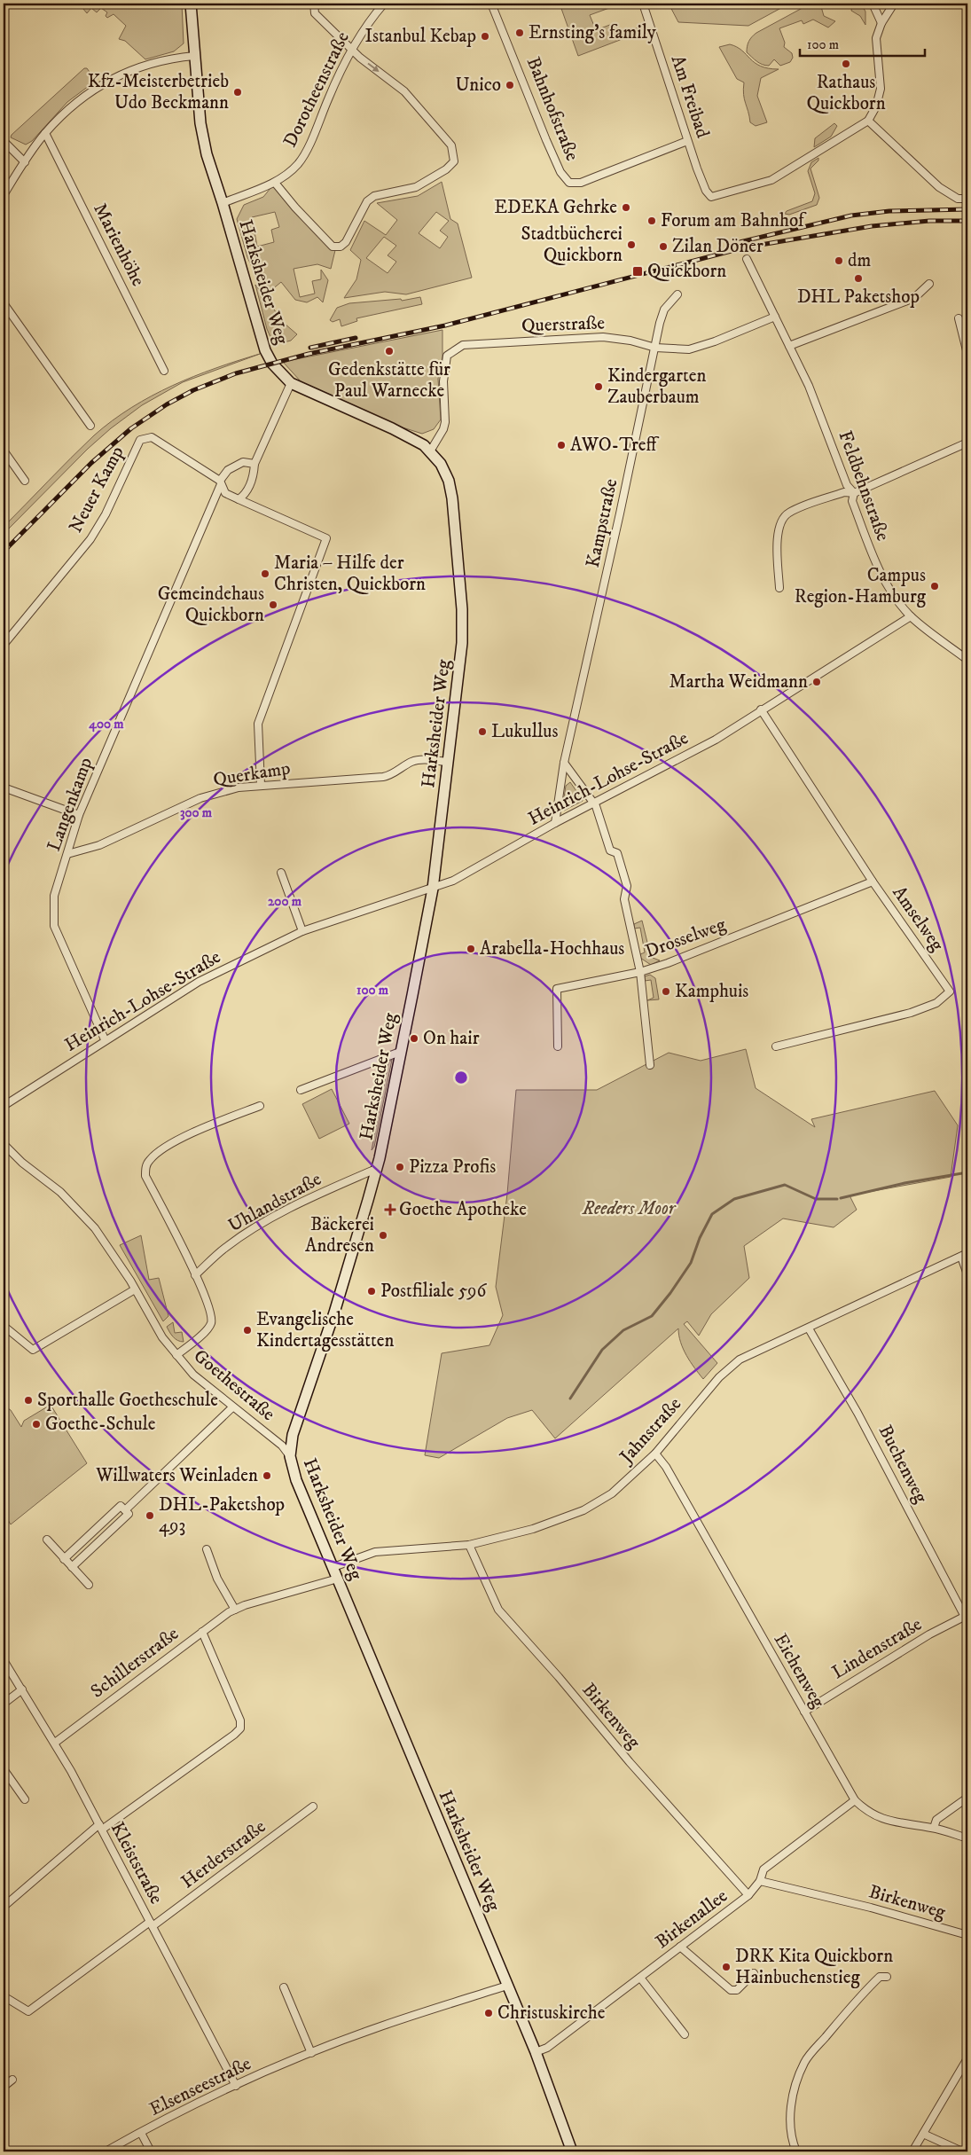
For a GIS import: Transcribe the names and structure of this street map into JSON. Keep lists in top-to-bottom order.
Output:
{
  "streets": {
    "main road": ["Harksheider Weg"],
    "street": [
      "Dorotheenstraße",
      "Am Freibad",
      "Bahnhofstraße",
      "Marienhöhe",
      "Querstraße",
      "Feldbehnstraße",
      "Neuer Kamp",
      "Kampstraße",
      "Querkamp",
      "Heinrich-Lohse-Straße",
      "Langenkamp",
      "Amselweg",
      "Drosselweg",
      "Uhlandstraße",
      "Goethestraße",
      "Jahnstraße",
      "Buchenweg",
      "Lindenstraße",
      "Schillerstraße",
      "Eichenweg",
      "Birkenweg",
      "Herderstraße",
      "Kleiststraße",
      "Birkenallee",
      "Elsenseestraße"
    ]
  },
  "crossings": [
    ["Dorotheenstraße", "Harksheider Weg"],
    ["Am Freibad", "Bahnhofstraße"],
    ["Harksheider Weg", "Querstraße"],
    ["Harksheider Weg", "Querkamp"],
    ["Harksheider Weg", "Heinrich-Lohse-Straße"],
    ["Harksheider Weg", "Uhlandstraße"],
    ["Harksheider Weg", "Goethestraße"],
    ["Harksheider Weg", "Jahnstraße"],
    ["Harksheider Weg", "Schillerstraße"],
    ["Harksheider Weg", "Birkenallee"],
    ["Harksheider Weg", "Elsenseestraße"],
    ["Querstraße", "Feldbehnstraße"],
    ["Querstraße", "Kampstraße"],
    ["Feldbehnstraße", "Heinrich-Lohse-Straße"],
    ["Neuer Kamp", "Langenkamp"],
    ["Kampstraße", "Heinrich-Lohse-Straße"],
    ["Querkamp", "Langenkamp"],
    ["Heinrich-Lohse-Straße", "Langenkamp"],
    ["Heinrich-Lohse-Straße", "Amselweg"],
    ["Amselweg", "Drosselweg"],
    ["Jahnstraße", "Buchenweg"],
    ["Jahnstraße", "Eichenweg"],
    ["Jahnstraße", "Birkenweg"],
    ["Buchenweg", "Lindenstraße"],
    ["Lindenstraße", "Eichenweg"],
    ["Schillerstraße", "Kleiststraße"],
    ["Eichenweg", "Birkenallee"],
    ["Birkenweg", "Birkenallee"],
    ["Herderstraße", "Kleiststraße"],
    ["Kleiststraße", "Elsenseestraße"]
  ],
  "parks": ["Reeders Moor"],
  "places": {
    "other": [
      "Ernsting's family",
      "Istanbul Kebap",
      "Rathaus Quickborn",
      "Unico",
      "Kfz-Meisterbetrieb Udo Beckmann",
      "EDEKA Gehrke",
      "Forum am Bahnhof",
      "Stadtbücherei Quickborn",
      "Zilan Döner",
      "dm",
      "DHL Paketshop",
      "Gedenkstätte für Paul Warnecke",
      "Kindergarten Zauberbaum",
      "AWO-Treff",
      "Maria – Hilfe der Christen, Quickborn",
      "Campus Region-Hamburg",
      "Gemeindehaus Quickborn",
      "Martha Weidmann",
      "Lukullus",
      "Arabella-Hochhaus",
      "Kamphuis",
      "On hair",
      "Pizza Profis",
      "Bäckerei Andresen",
      "Postfiliale 596",
      "Evangelische Kindertagesstätten",
      "Sporthalle Goetheschule",
      "Goethe-Schule",
      "Willwaters Weinladen",
      "DHL-Paketshop 493",
      "DRK Kita Quickborn Hainbuchenstieg",
      "Christuskirche"
    ],
    "transit": ["Quickborn"],
    "health": ["Goethe Apotheke"]
  },
  "scale_bar": "100 m",
  "rings": [
    "400 m",
    "300 m",
    "200 m",
    "100 m"
  ]
}
